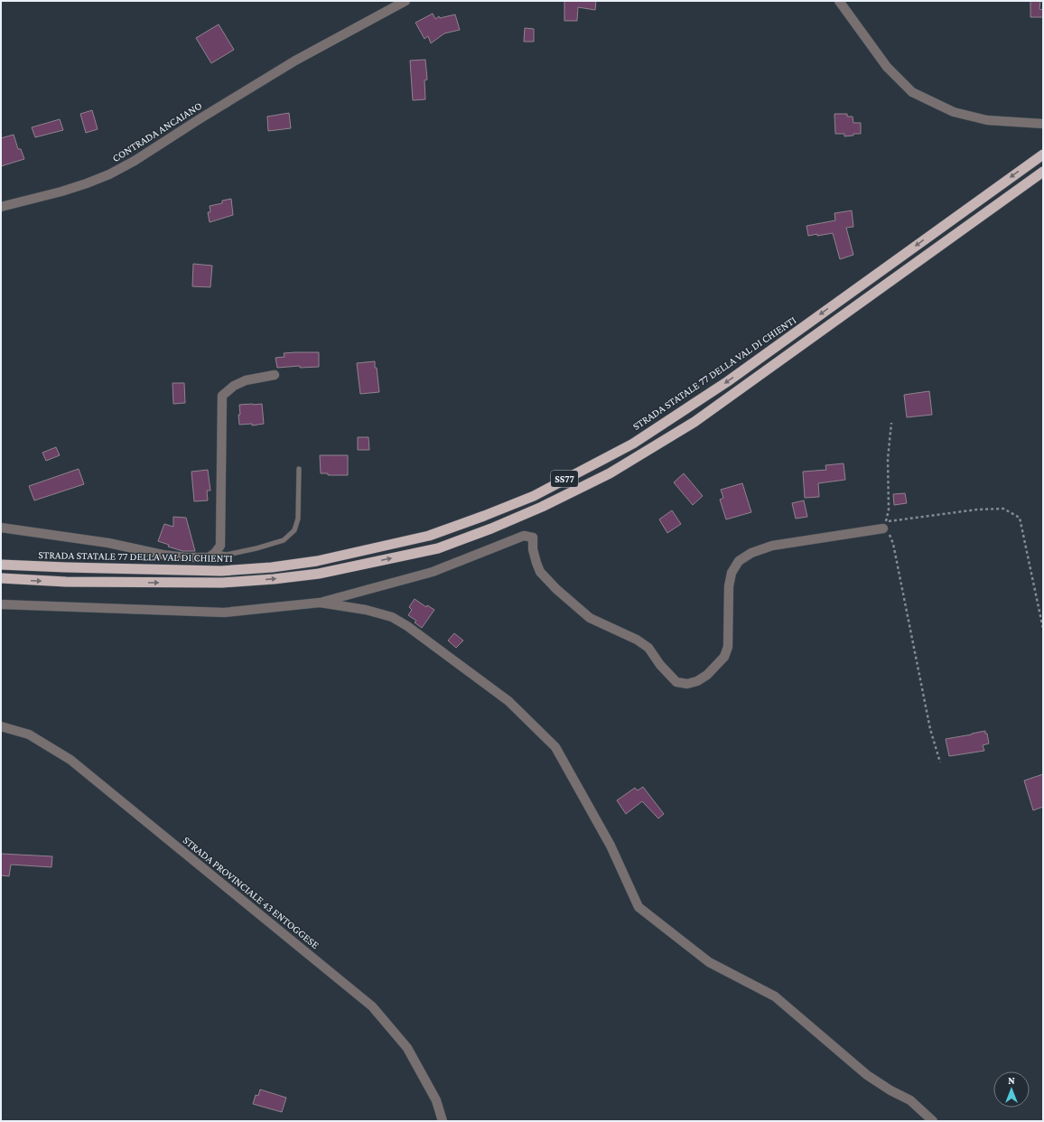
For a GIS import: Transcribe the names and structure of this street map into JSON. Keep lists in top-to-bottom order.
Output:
{
  "streets": {
    "highway": ["STRADA STATALE 77 DELLA VAL DI CHIENTI", "SS77"],
    "street": ["CONTRADA ANCAIANO", "STRADA PROVINCIALE 43 ENTOGGESE"]
  },
  "north": "top"
}
